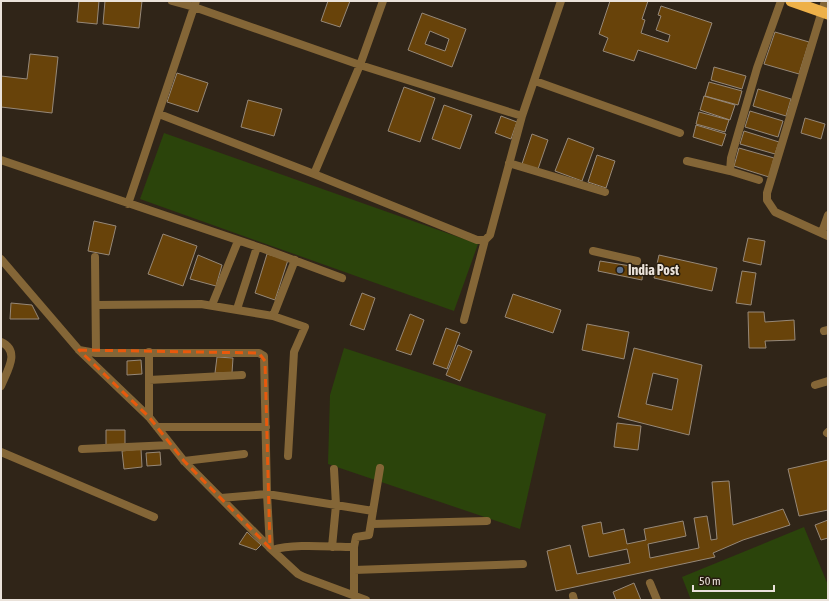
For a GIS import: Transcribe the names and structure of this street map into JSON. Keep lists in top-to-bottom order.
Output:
{
  "places": ["India Post"],
  "scale_bar": "50 m"
}
